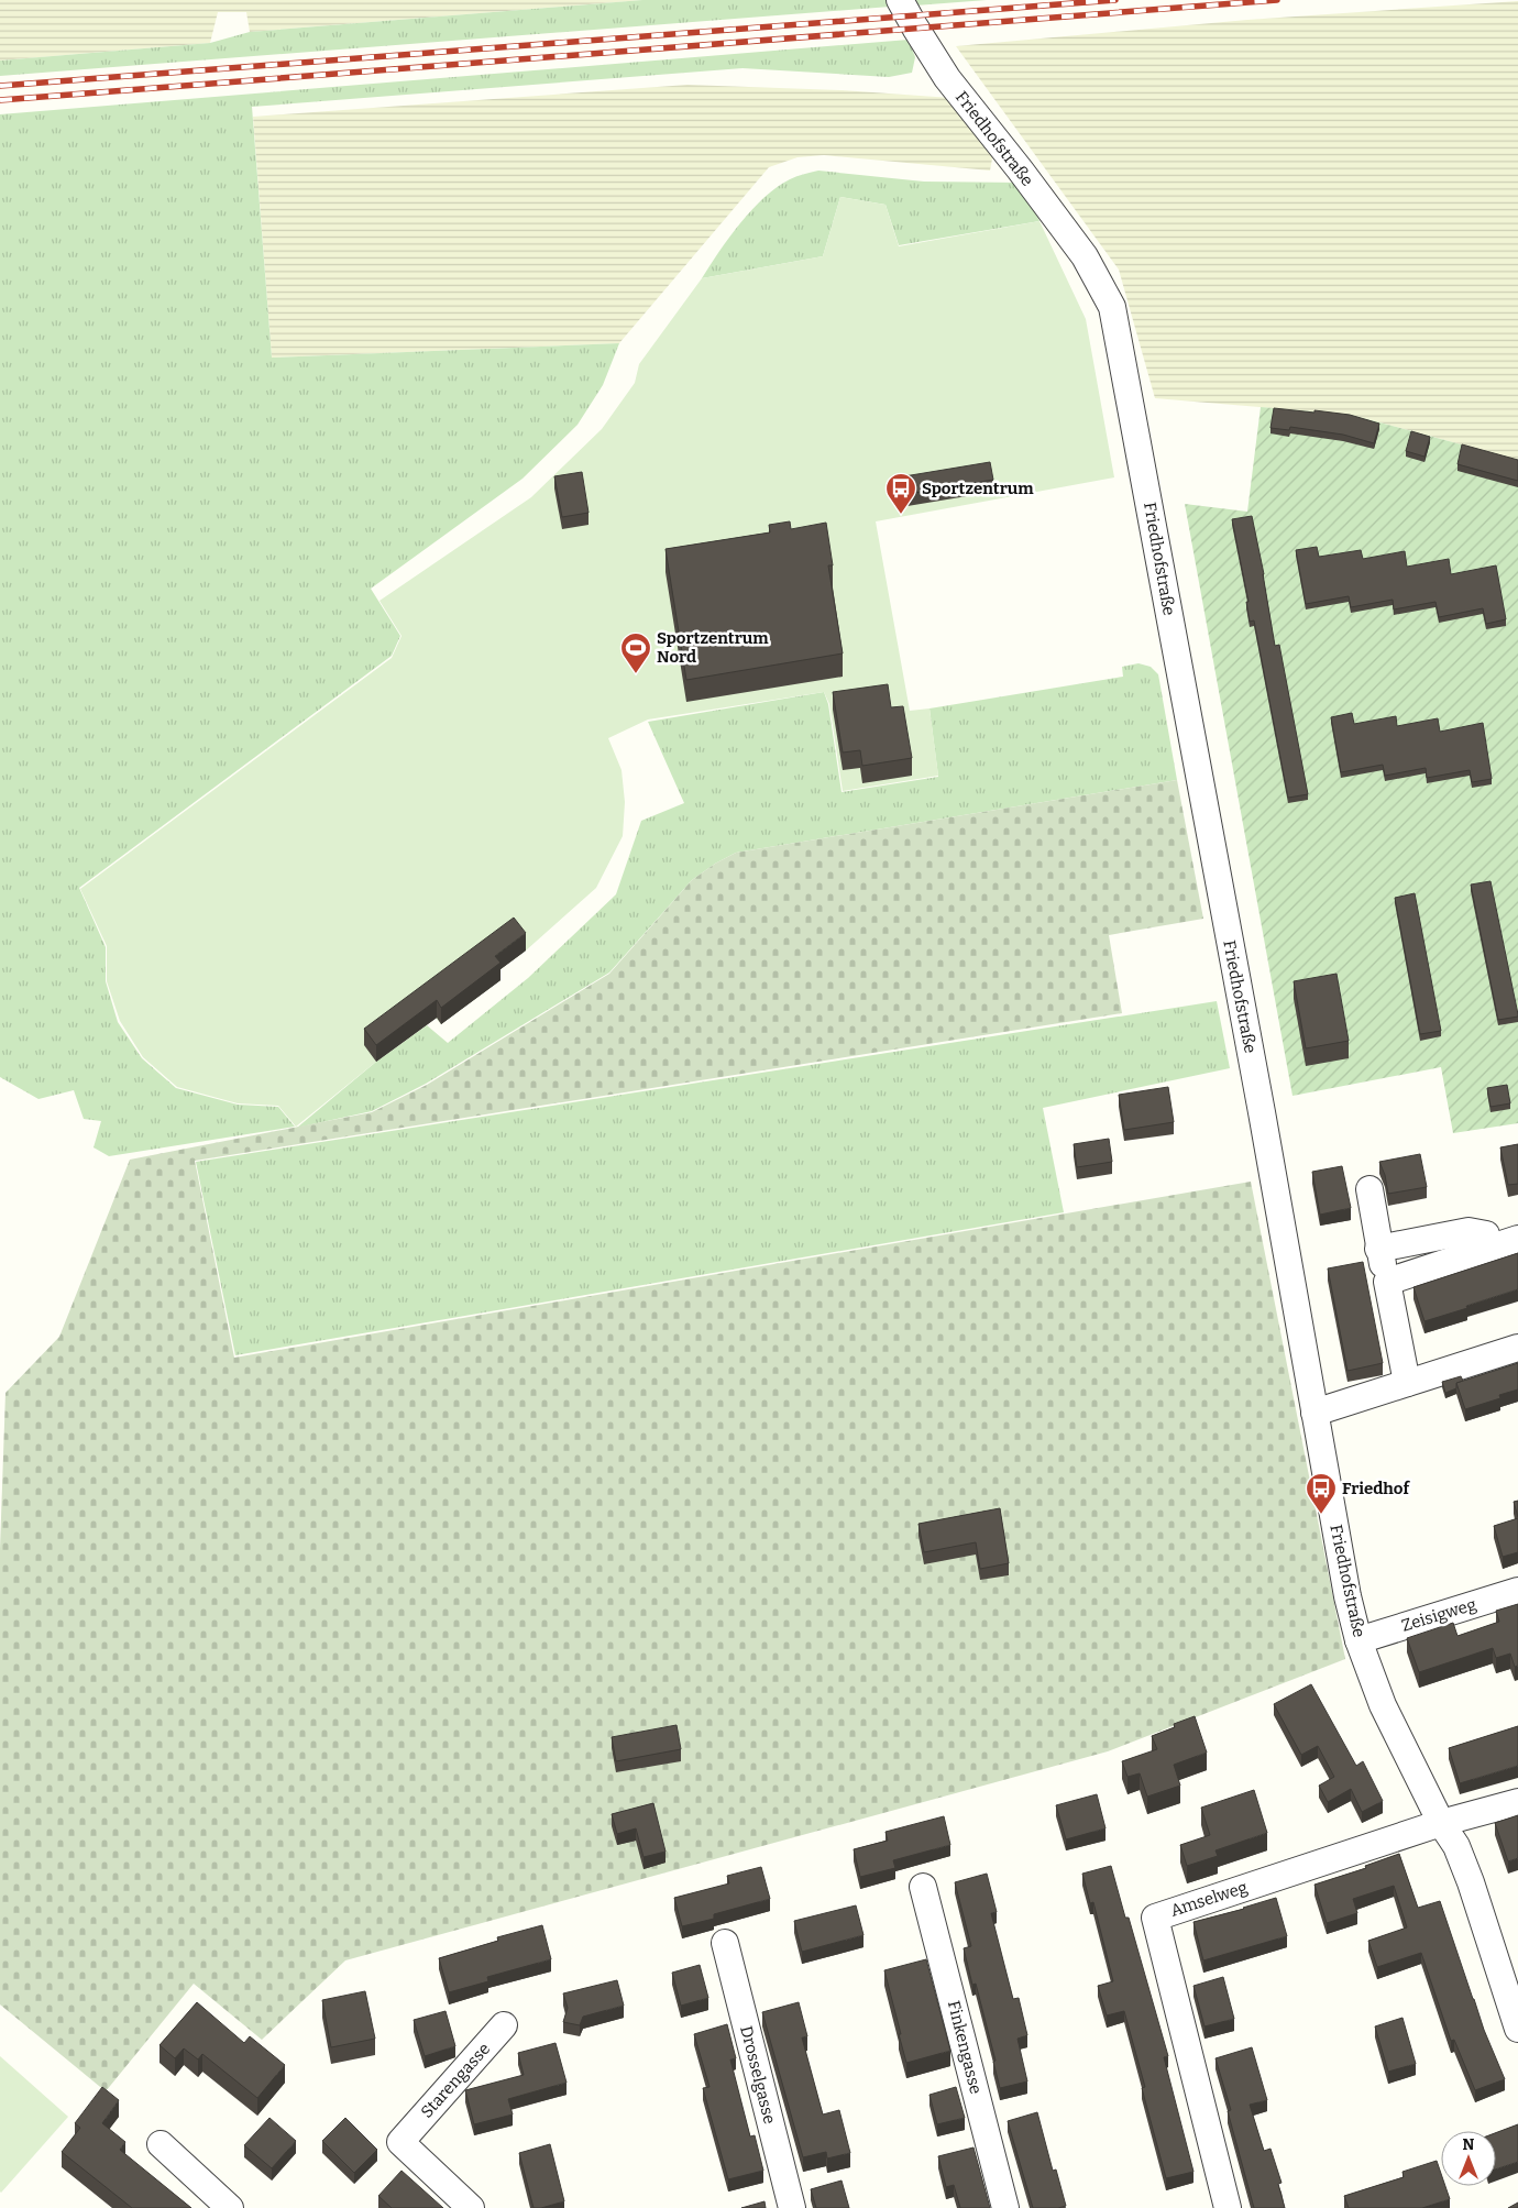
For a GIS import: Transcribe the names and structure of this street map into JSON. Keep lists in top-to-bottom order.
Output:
{
  "streets": {
    "street": [
      "Friedhofstraße",
      "Zeisigweg",
      "Amselweg",
      "Finkengasse",
      "Drosselgasse",
      "Starengasse"
    ]
  },
  "crossings": [
    ["Friedhofstraße", "Zeisigweg"],
    ["Friedhofstraße", "Amselweg"]
  ],
  "places": {
    "bus stop": ["Sportzentrum", "Friedhof"],
    "sports": ["Sportzentrum Nord"]
  },
  "north": "top"
}
